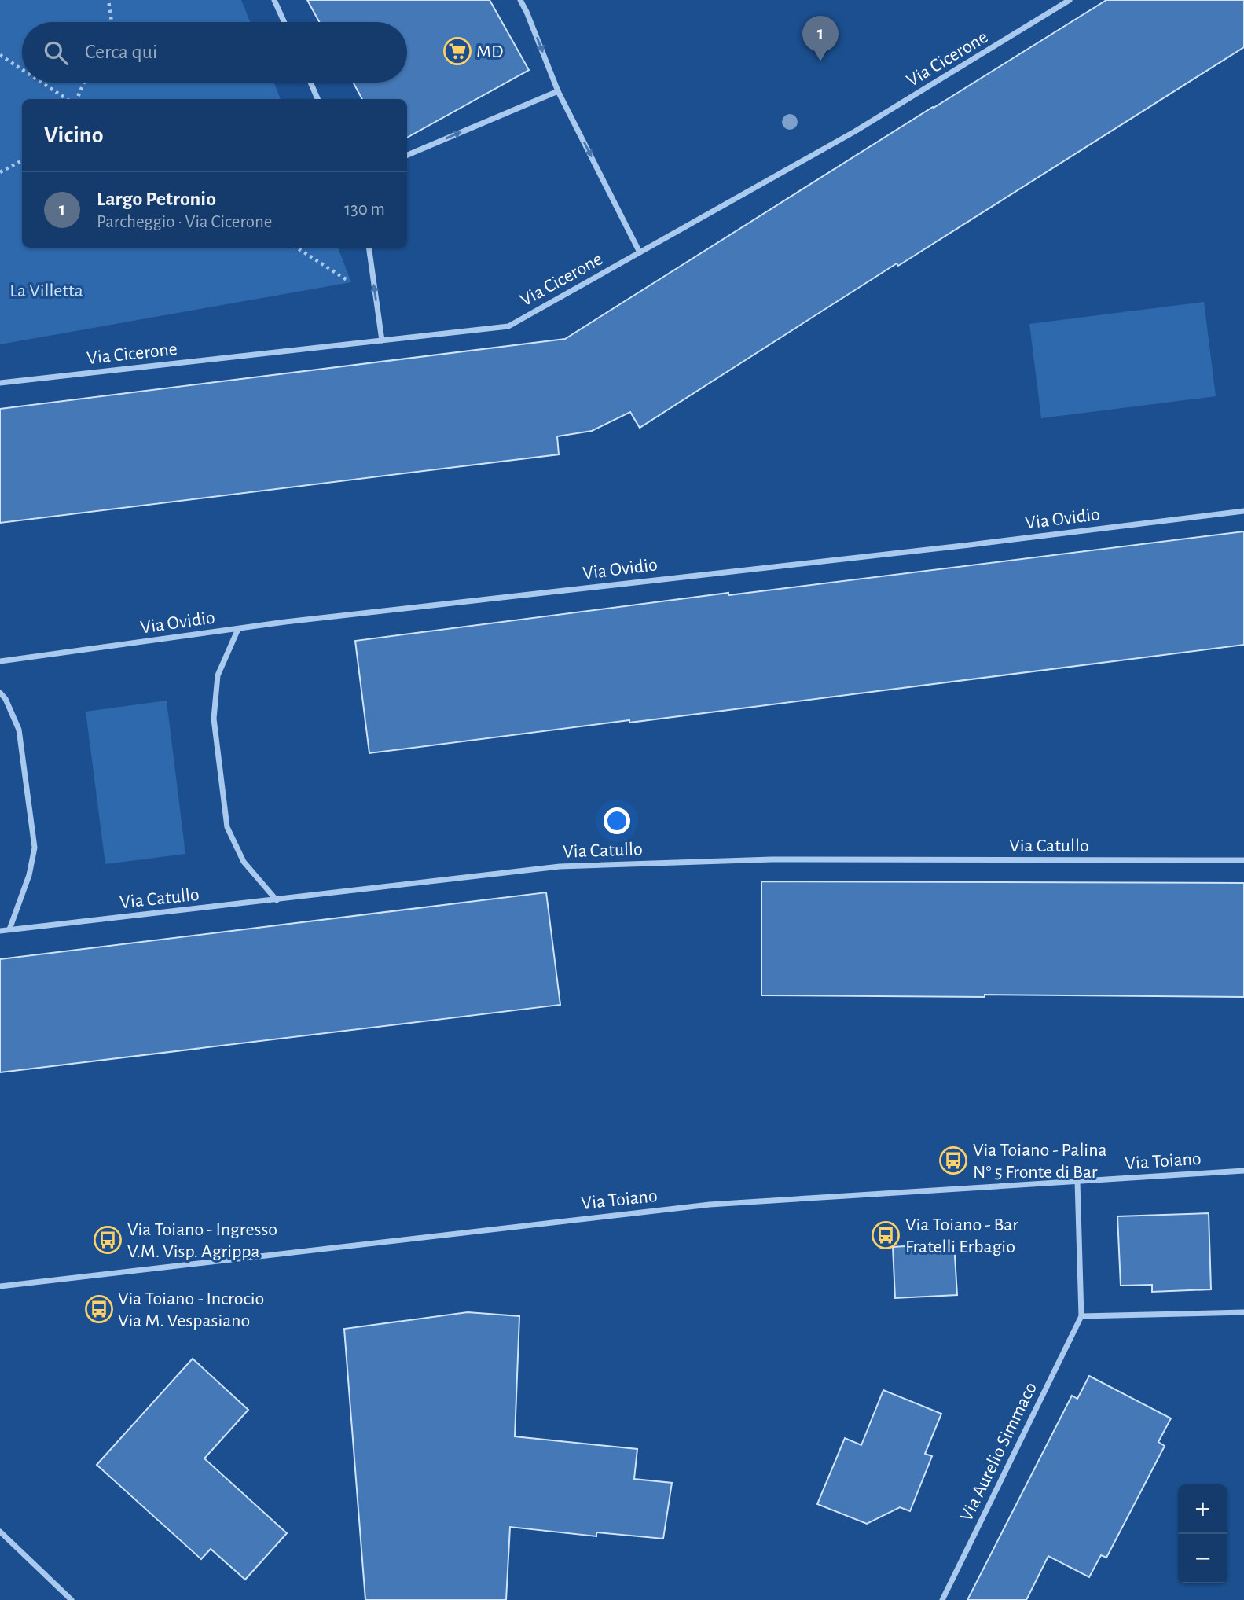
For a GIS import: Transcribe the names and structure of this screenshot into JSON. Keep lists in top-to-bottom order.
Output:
{
  "streets": {
    "street": [
      "Via Cicerone",
      "Via Ovidio",
      "Via Catullo",
      "Via Toiano",
      "Via Aurelio Simmaco"
    ]
  },
  "crossings": [
    ["Via Toiano", "Via Aurelio Simmaco"]
  ],
  "parks": ["La Villetta"],
  "places": {
    "supermarket": ["MD"],
    "bus stop": [
      "Via Toiano - Palina N° 5 Fronte di Bar",
      "Via Toiano - Bar Fratelli Erbagio",
      "Via Toiano - Ingresso V.M. Visp. Agrippa",
      "Via Toiano - Incrocio Via M. Vespasiano"
    ]
  },
  "page": {
    "pins": "1",
    "search": "Cerca qui",
    "heading": "Vicino",
    "list": [
      {
        "mark": "1",
        "name": "Largo Petronio",
        "note": "Parcheggio · Via Cicerone",
        "value": "130 m"
      }
    ],
    "map_buttons": ["+", "−"]
  }
}
